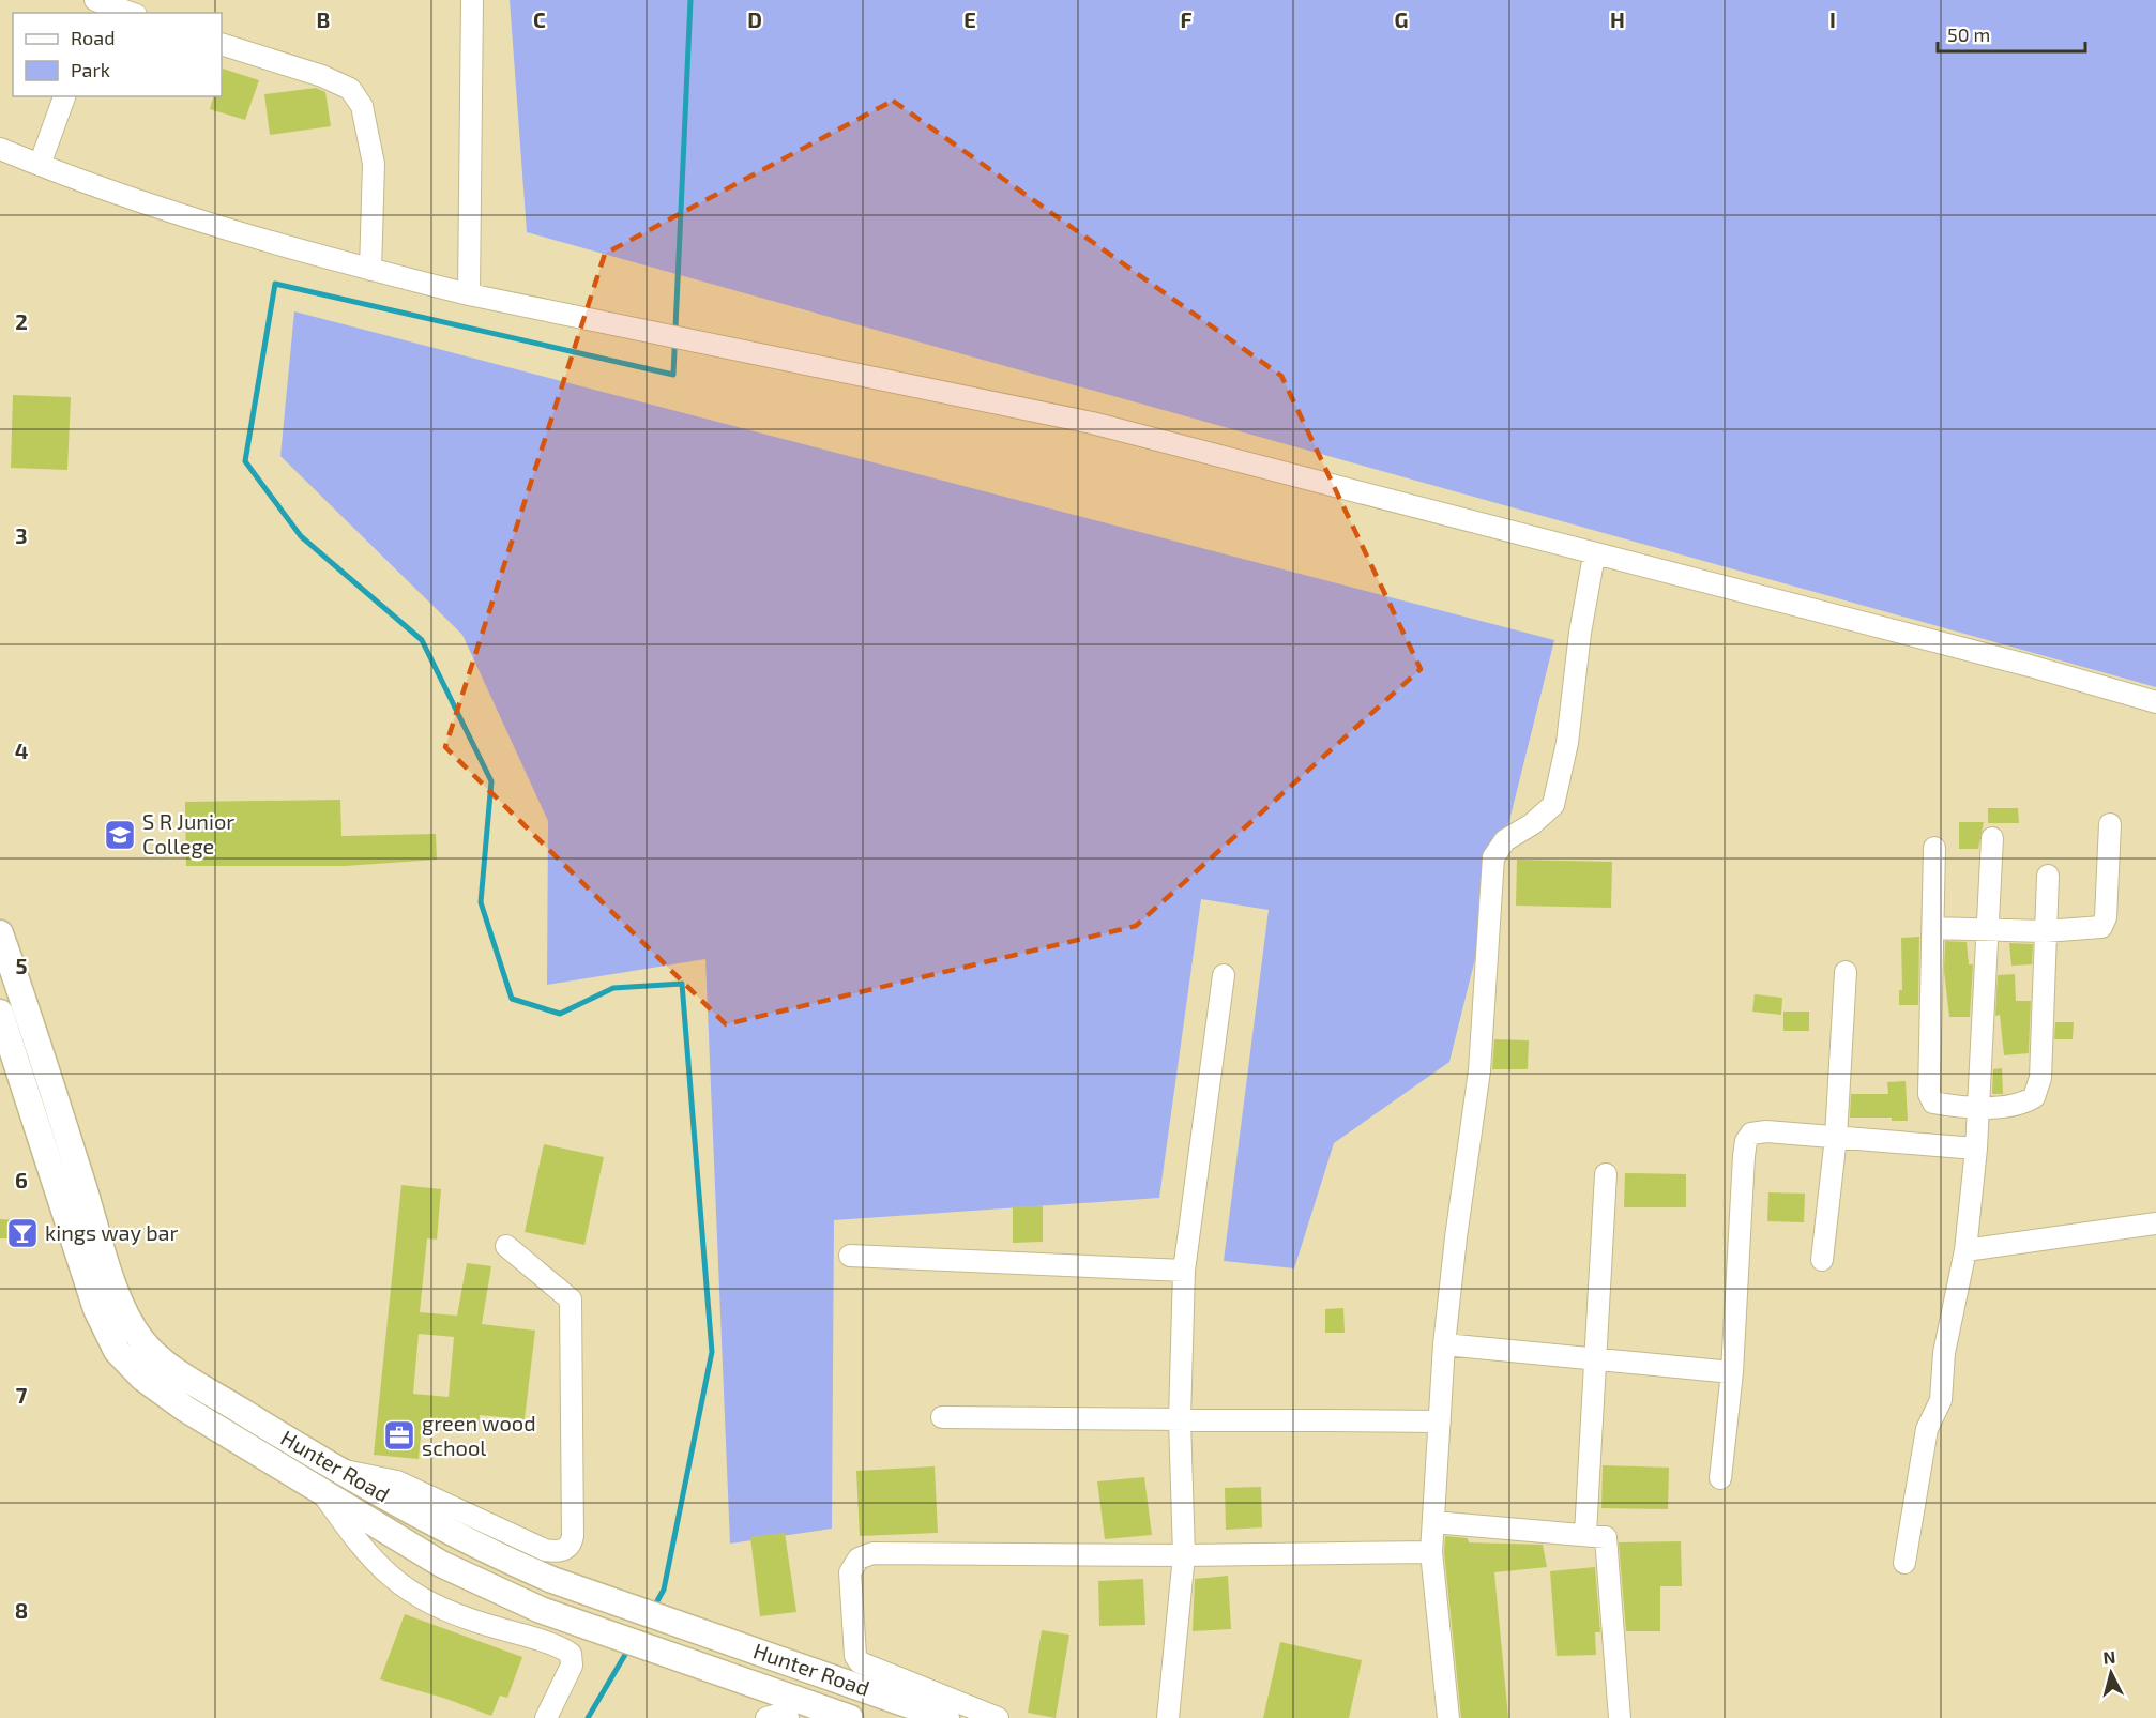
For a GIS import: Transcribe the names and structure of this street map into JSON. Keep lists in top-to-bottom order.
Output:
{
  "streets": {
    "street": ["Hunter Road"]
  },
  "places": {
    "school or university": ["S R Junior College"],
    "bar": ["kings way bar"],
    "office": ["green wood school"]
  },
  "legend": ["Road", "Park"],
  "scale_bar": "50 m",
  "north": "top",
  "grid": {
    "columns": [
      "B",
      "C",
      "D",
      "E",
      "F",
      "G",
      "H",
      "I"
    ],
    "rows": [
      "2",
      "3",
      "4",
      "5",
      "6",
      "7",
      "8"
    ]
  }
}
